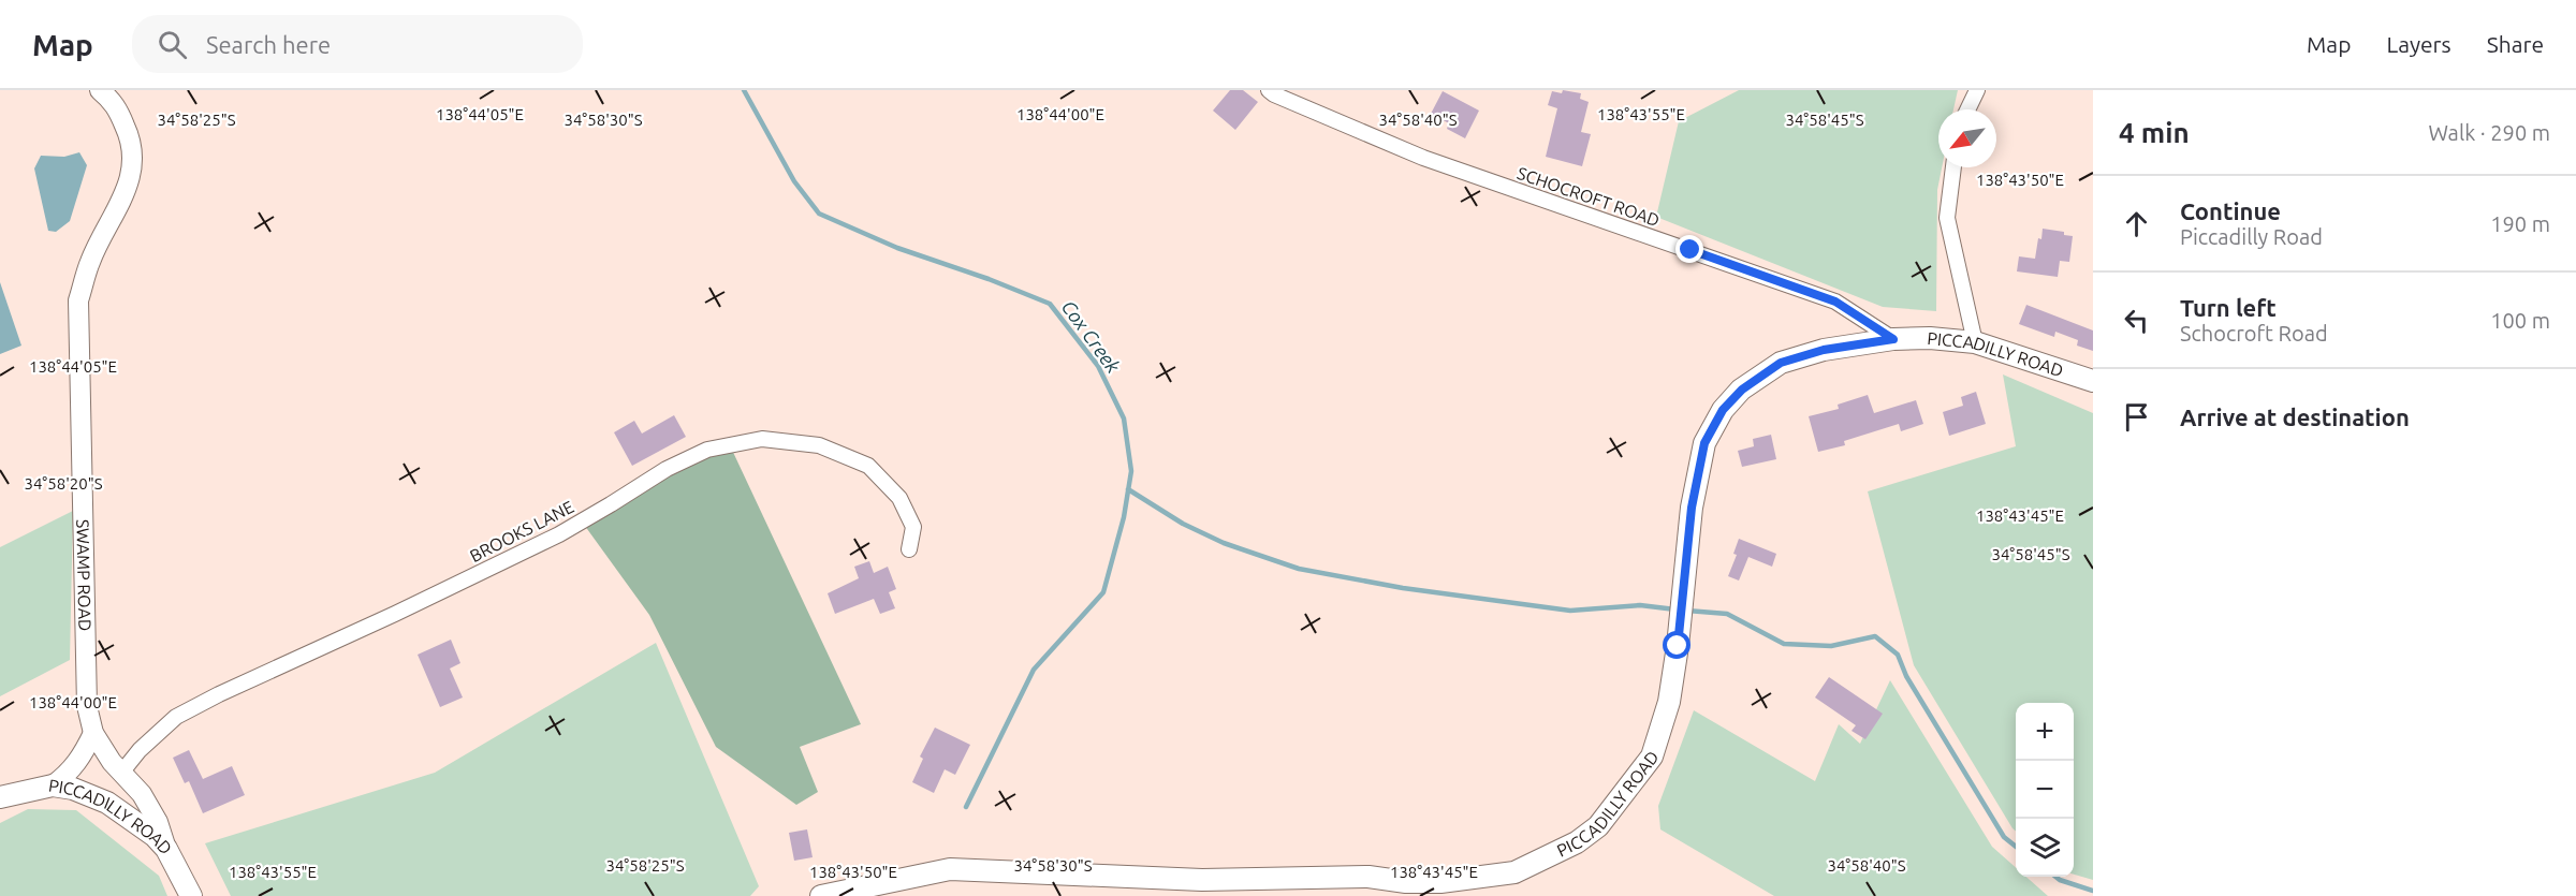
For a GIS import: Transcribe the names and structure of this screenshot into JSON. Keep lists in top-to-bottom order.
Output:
{
  "streets": {
    "main road": ["PICCADILLY ROAD"],
    "street": ["SCHOCROFT ROAD", "BROOKS LANE", "SWAMP ROAD"]
  },
  "crossings": [
    ["SCHOCROFT ROAD", "PICCADILLY ROAD"]
  ],
  "water": ["Cox Creek"],
  "north": "bottom left",
  "page": {
    "header": "Map",
    "search": "Search here",
    "nav": ["Map", "Layers", "Share"],
    "heading": ["4 min", "Walk · 290 m"],
    "list": [
      ["Continue", "Piccadilly Road", "190 m"],
      ["Turn left", "Schocroft Road", "100 m"],
      "Arrive at destination"
    ],
    "map_buttons": ["+", "−"]
  },
  "coordinates": [
    "138°44'05\"E",
    "138°44'00\"E",
    "138°43'55\"E",
    "34°58'25\"S",
    "34°58'30\"S",
    "34°58'40\"S",
    "34°58'45\"S",
    "138°43'50\"E",
    "34°58'20\"S",
    "138°43'45\"E"
  ]
}
